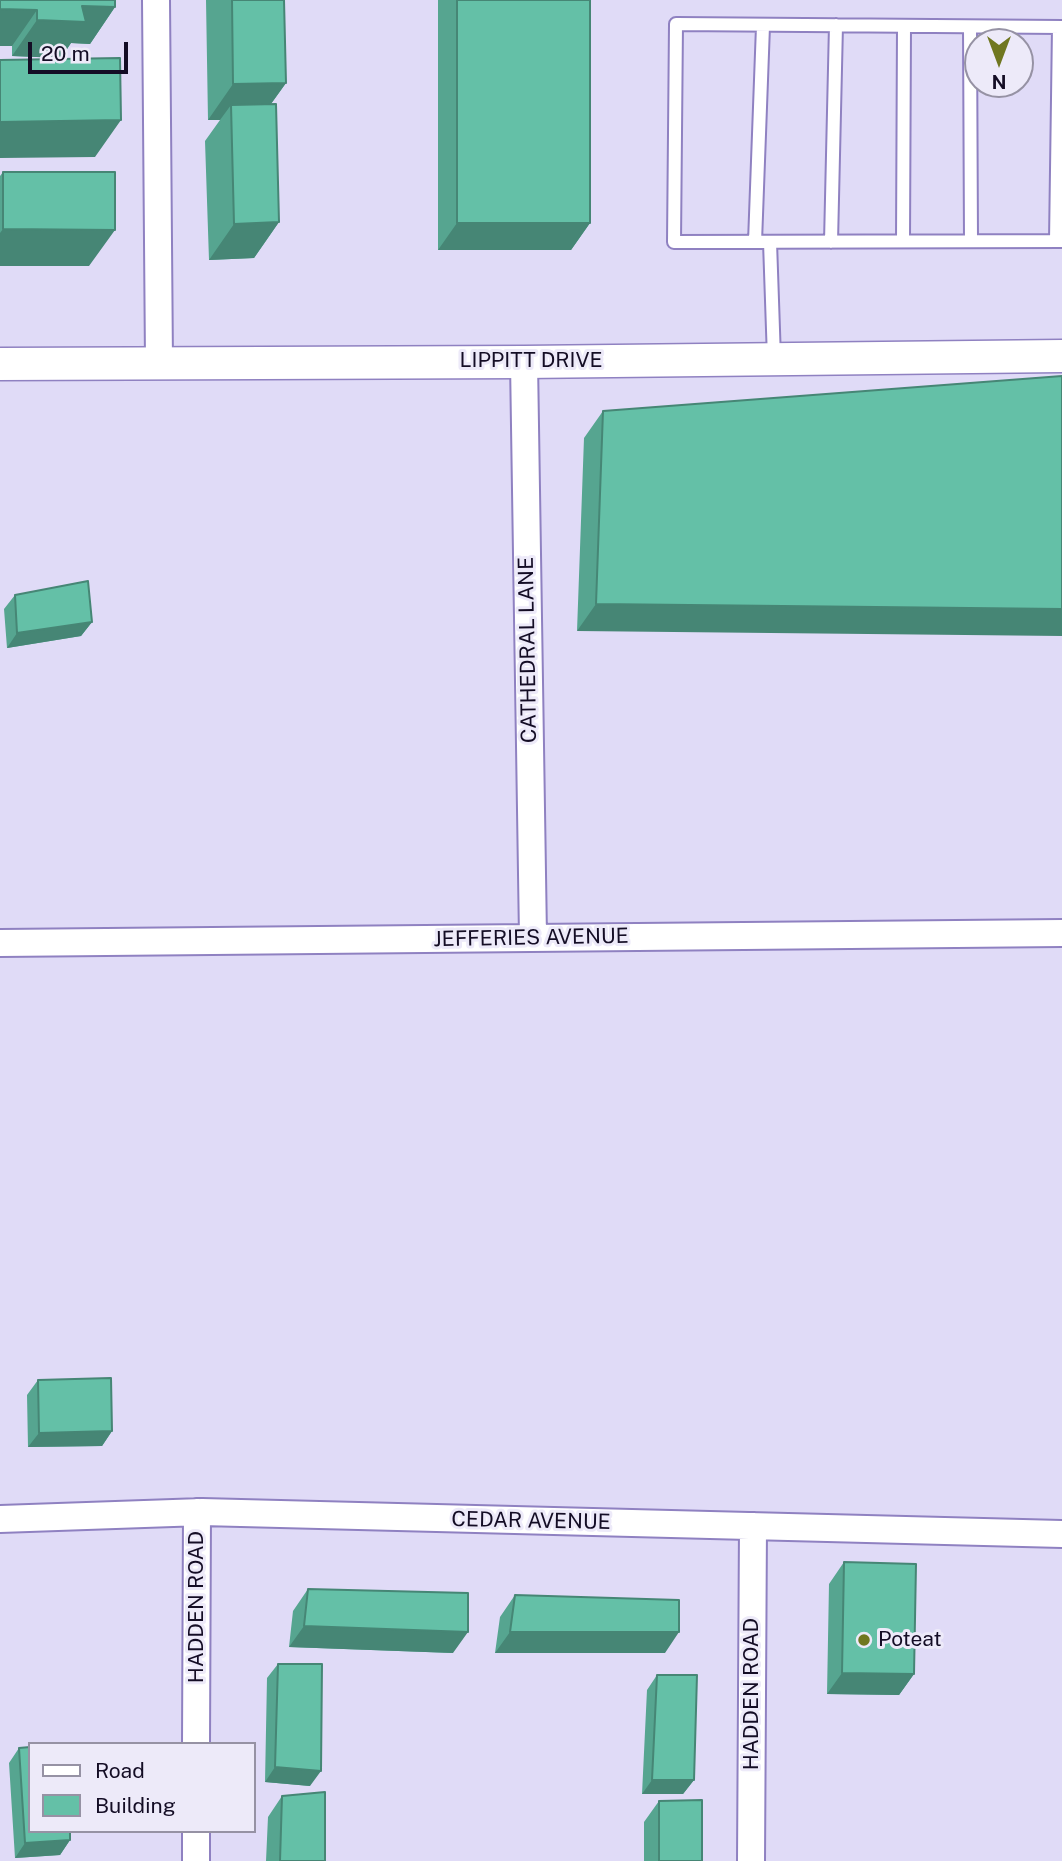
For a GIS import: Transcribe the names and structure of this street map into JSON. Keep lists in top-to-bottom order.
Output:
{
  "streets": {
    "street": [
      "LIPPITT DRIVE",
      "CATHEDRAL LANE",
      "JEFFERIES AVENUE",
      "CEDAR AVENUE",
      "HADDEN ROAD"
    ]
  },
  "crossings": [
    ["LIPPITT DRIVE", "CATHEDRAL LANE"],
    ["CATHEDRAL LANE", "JEFFERIES AVENUE"],
    ["CEDAR AVENUE", "HADDEN ROAD"]
  ],
  "places": ["Poteat"],
  "legend": ["Road", "Building"],
  "scale_bar": "20 m",
  "north": "bottom"
}
